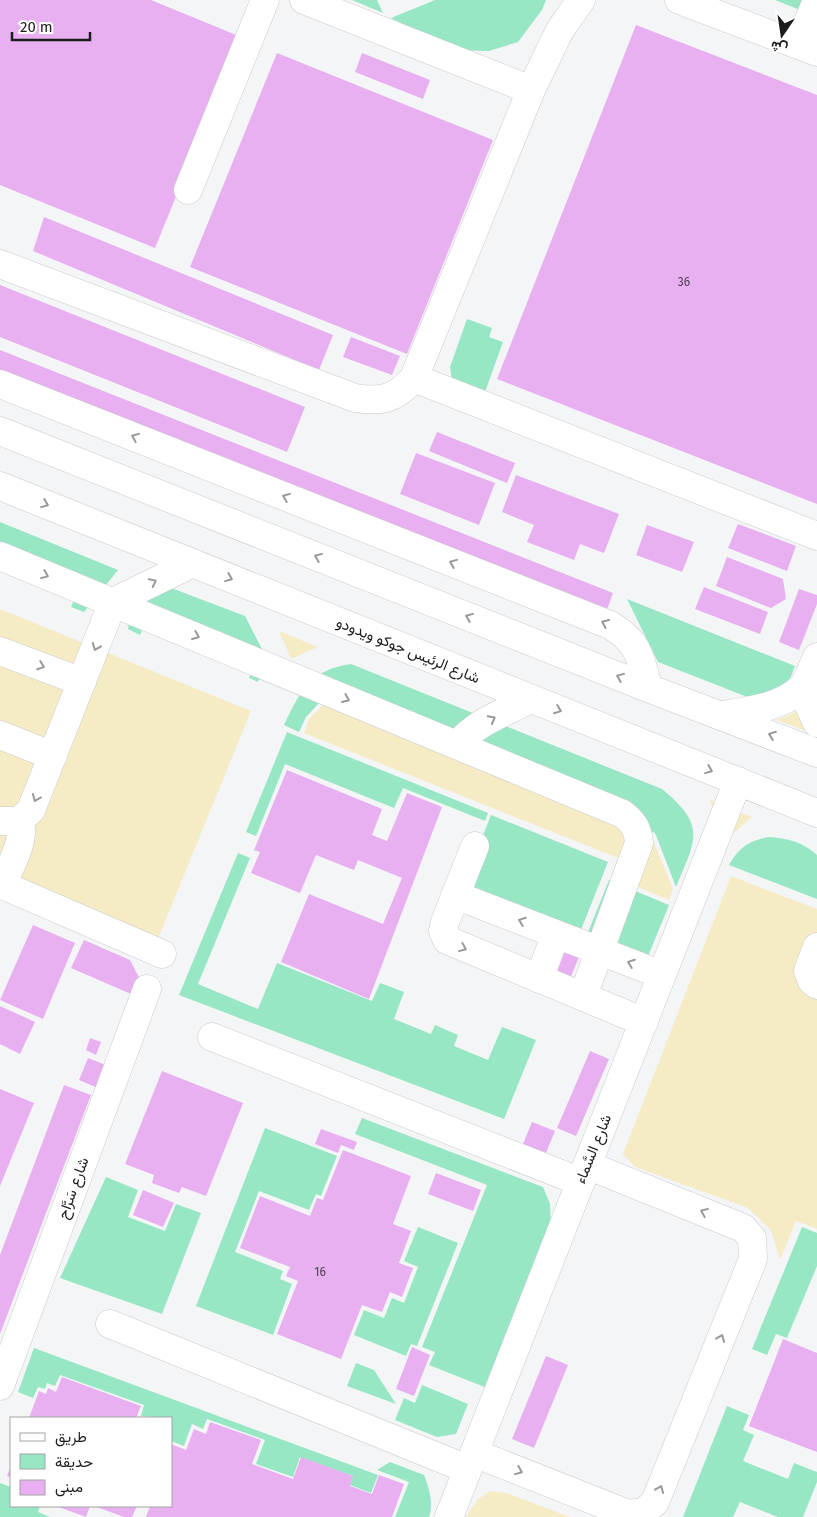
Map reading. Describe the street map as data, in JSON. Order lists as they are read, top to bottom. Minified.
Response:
{"streets":{"street":["شارع الرئيس جوكو ويدودو","شارع السَّماء","شارع سَرَّاح"]},"crossings":[["شارع الرئيس جوكو ويدودو","شارع السَّماء"]],"house_numbers":["36","16"],"legend":["طريق","حديقة","مبنى"],"scale_bar":"20 m","north":"bottom"}
